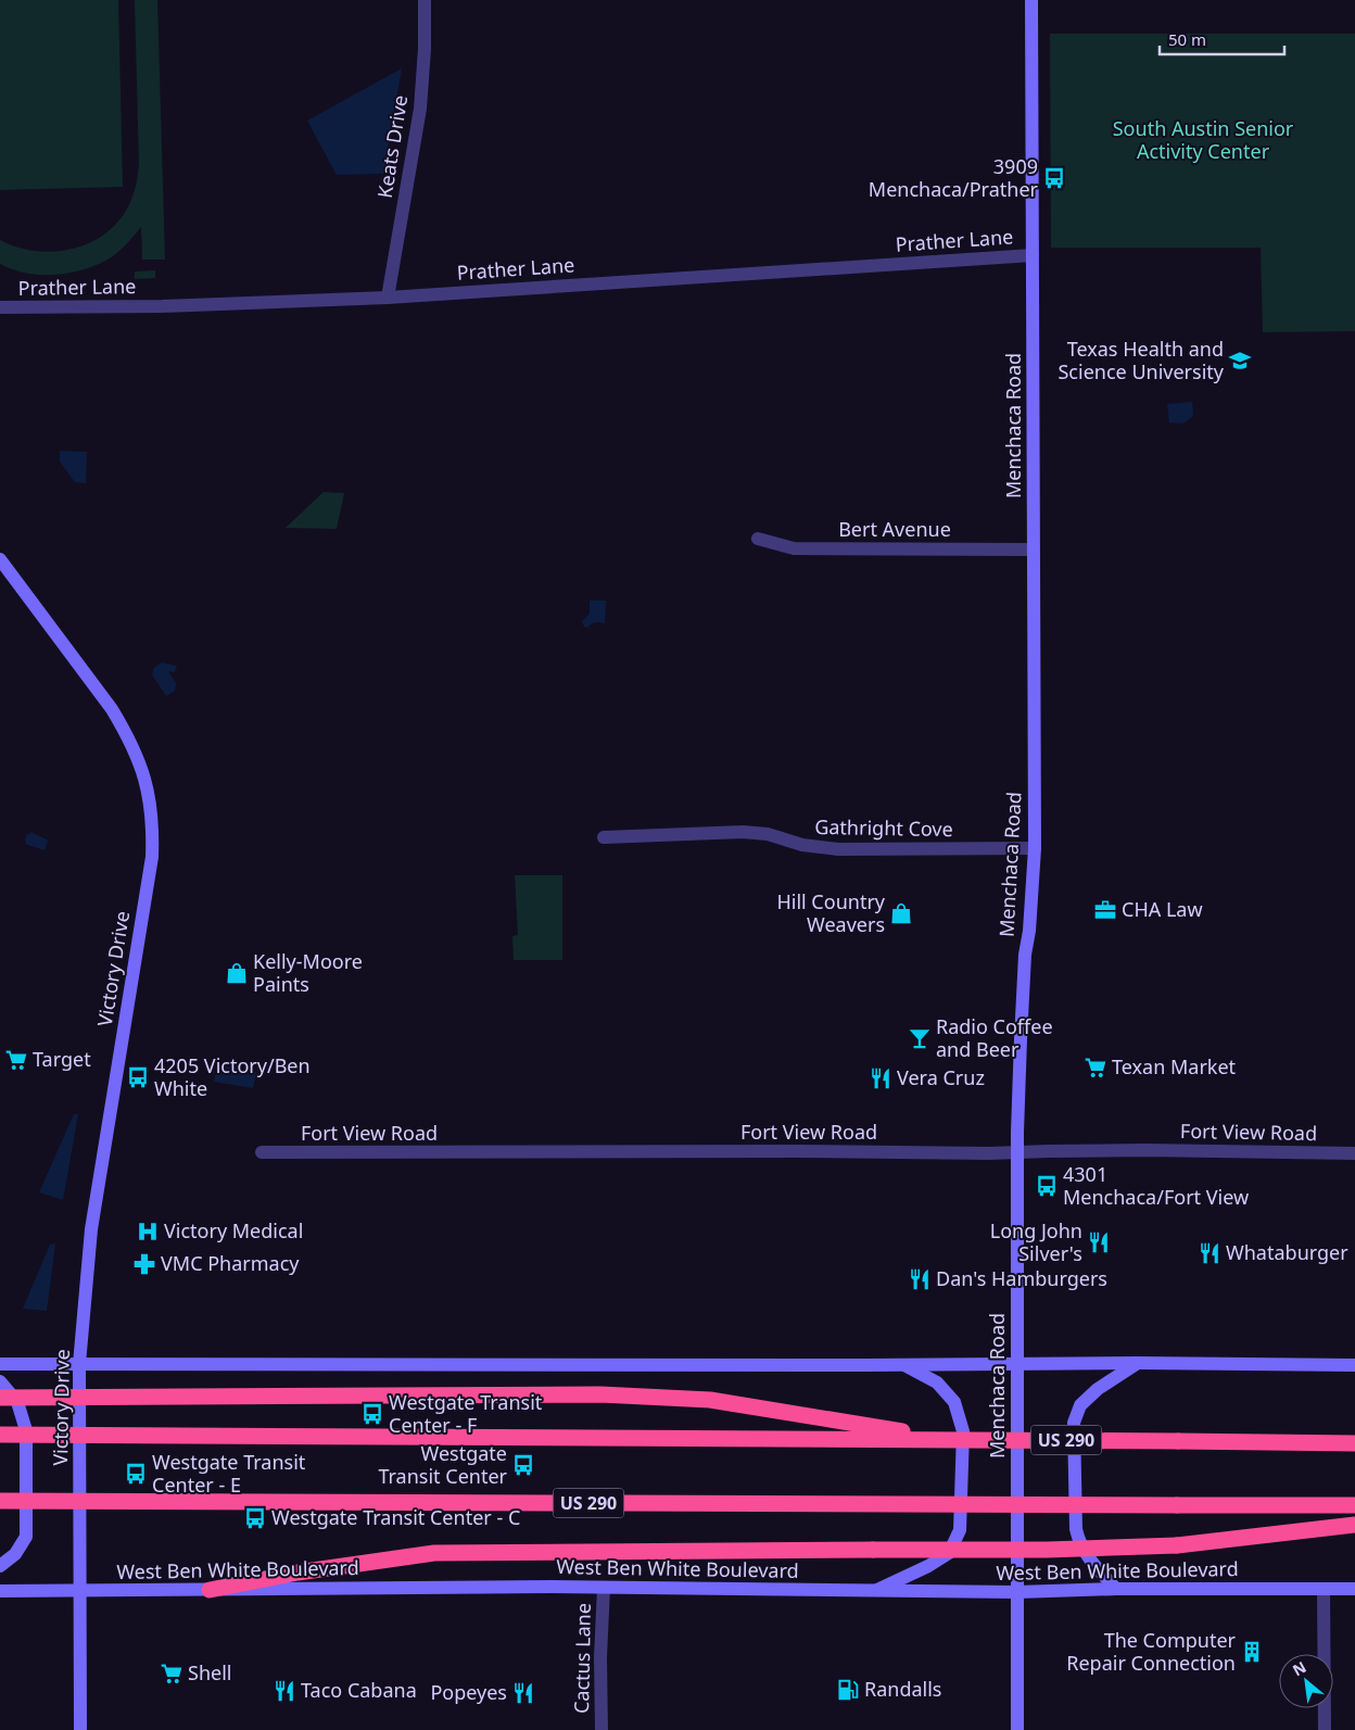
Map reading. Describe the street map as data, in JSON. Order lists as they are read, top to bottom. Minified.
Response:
{"streets":{"highway":["US 290"],"main road":["Menchaca Road","Victory Drive","West Ben White Boulevard"],"street":["Keats Drive","Prather Lane","Bert Avenue","Gathright Cove","Fort View Road","Cactus Lane"]},"crossings":[["Keats Drive","Prather Lane"],["Prather Lane","Menchaca Road"],["Menchaca Road","Bert Avenue"],["Menchaca Road","Gathright Cove"],["Menchaca Road","Fort View Road"],["Menchaca Road","West Ben White Boulevard"],["Victory Drive","West Ben White Boulevard"],["West Ben White Boulevard","Cactus Lane"]],"parks":["South Austin Senior Activity Center"],"places":{"bus stop":["3909 Menchaca/Prather","4205 Victory/Ben White","4301 Menchaca/Fort View","Westgate Transit Center - F","Westgate Transit Center","Westgate Transit Center - E","Westgate Transit Center - C"],"school or university":["Texas Health and Science University"],"office":["CHA Law"],"shop":["Hill Country Weavers","Kelly-Moore Paints"],"bar":["Radio Coffee and Beer"],"supermarket":["Target","Texan Market","Shell"],"restaurant":["Vera Cruz","Long John Silver's","Whataburger","Dan's Hamburgers","Taco Cabana","Popeyes"],"hospital":["Victory Medical"],"pharmacy":["VMC Pharmacy"],"building":["The Computer Repair Connection"],"fuel station":["Randalls"]},"scale_bar":"50 m","north":"top left"}
